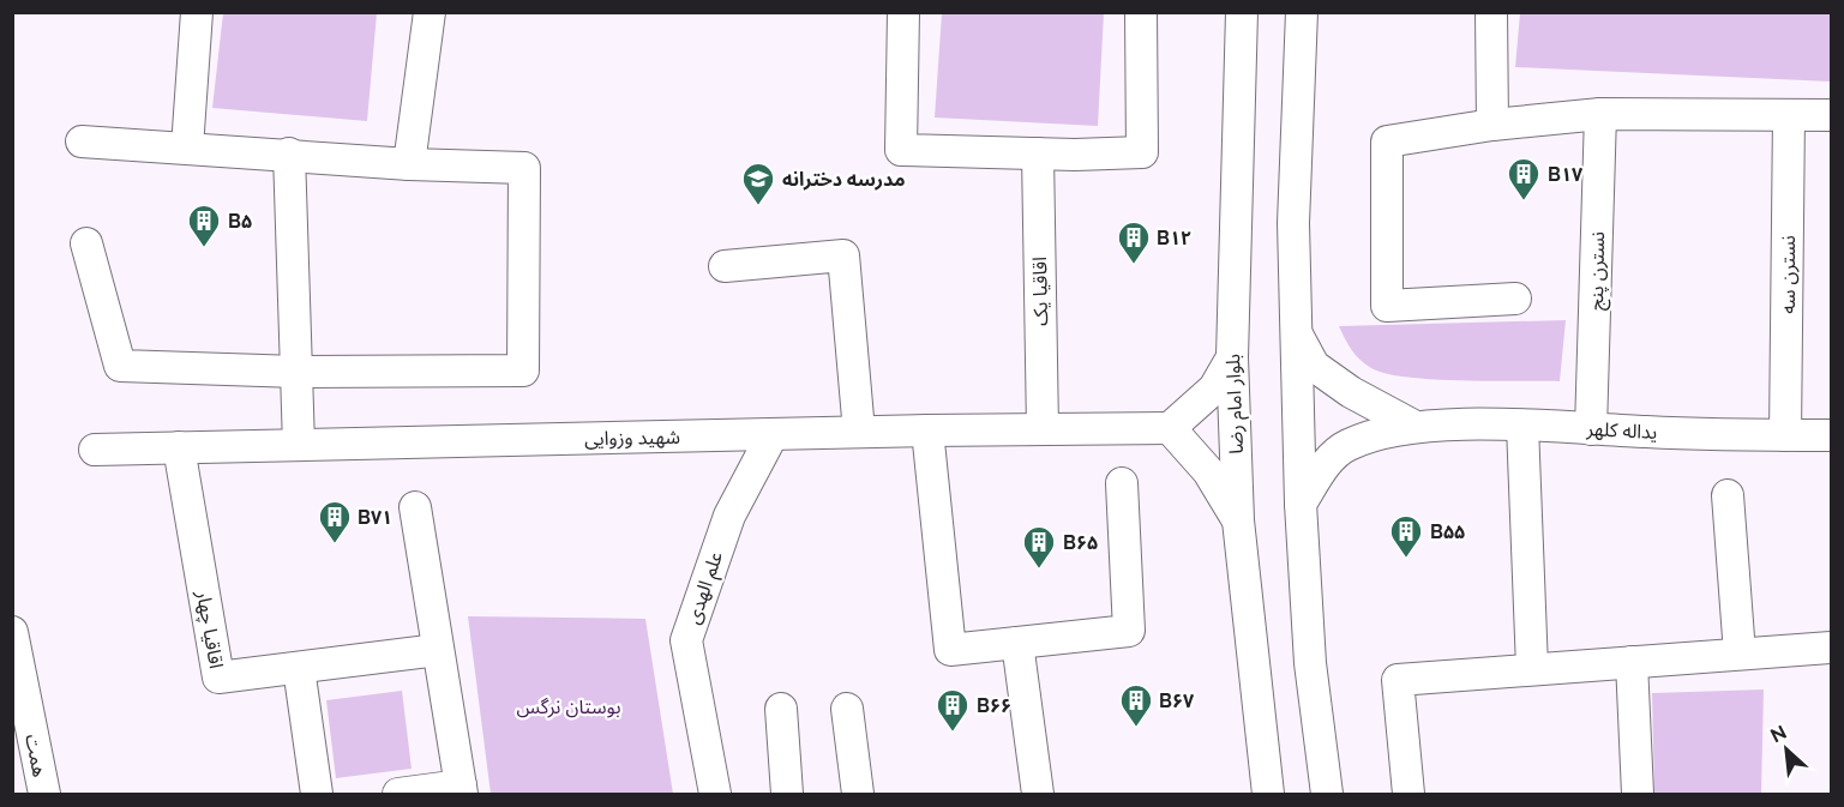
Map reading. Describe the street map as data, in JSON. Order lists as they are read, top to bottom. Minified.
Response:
{"streets":{"street":["نسترن پنج","نسترن سه","اقاقیا یک","بلوار امام رضا","یداله کلهر","شهید وزوایی","علم الهدی","اقاقیا چهار","همت"]},"crossings":[["نسترن پنج","یداله کلهر"],["نسترن سه","یداله کلهر"],["اقاقیا یک","شهید وزوایی"],["شهید وزوایی","علم الهدی"],["شهید وزوایی","اقاقیا چهار"]],"parks":["بوستان نرگس"],"places":{"building":["B۱۷","B۵","B۱۲","B۷۱","B۵۵","B۶۵","B۶۷","B۶۶"],"school or university":["مدرسه دخترانه"]},"north":"top left"}
